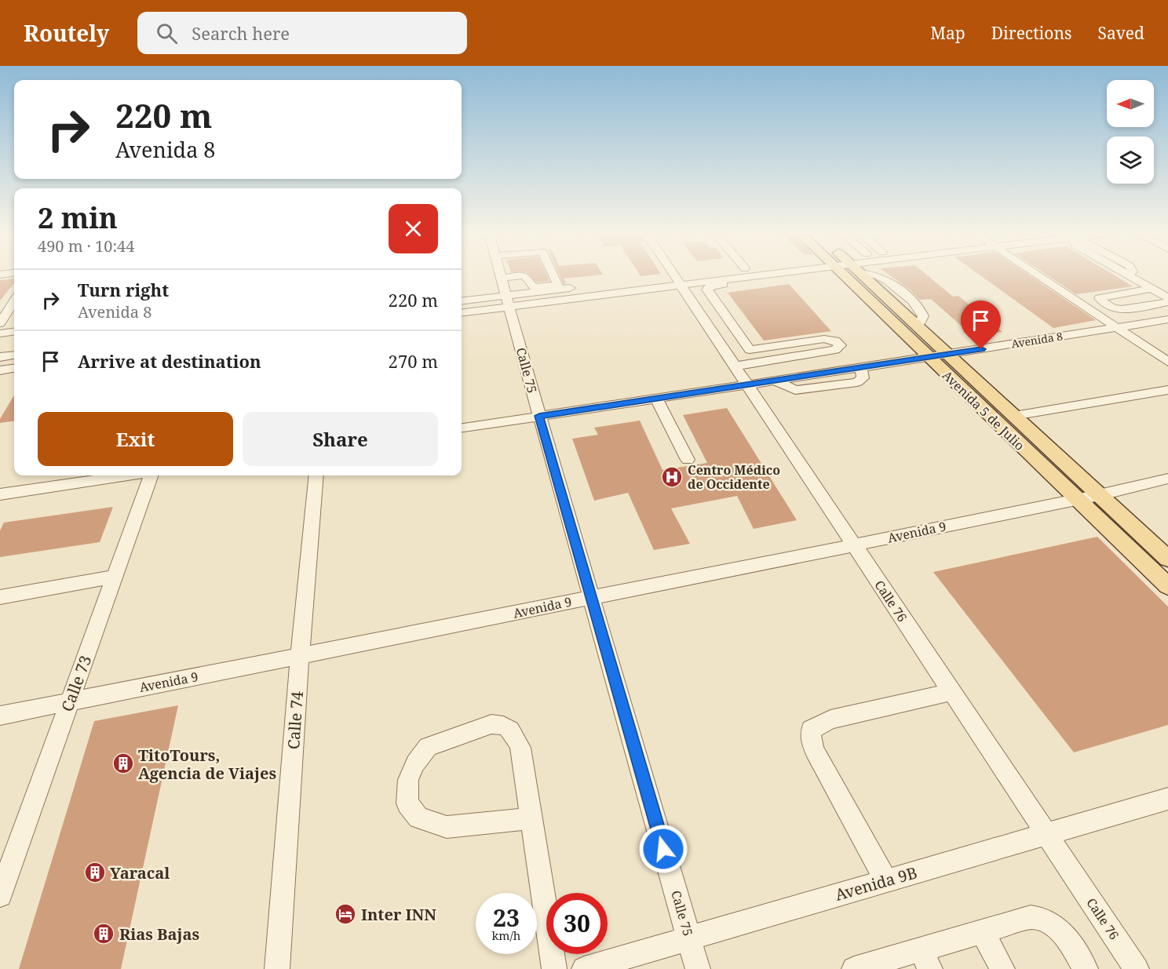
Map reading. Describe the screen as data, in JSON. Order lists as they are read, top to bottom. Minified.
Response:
{"streets":{"main road":["Avenida 5 de Julio"],"street":["Avenida 8","Calle 75","Avenida 9","Calle 76","Calle 73","Calle 74","Avenida 9B"]},"crossings":[["Avenida 8","Avenida 5 de Julio"],["Avenida 8","Calle 76"],["Calle 75","Avenida 9"],["Calle 75","Avenida 9B"],["Avenida 5 de Julio","Avenida 9"],["Avenida 9","Calle 76"],["Avenida 9","Calle 73"],["Avenida 9","Calle 74"],["Calle 76","Avenida 9B"]],"places":{"hospital":["Centro Médico de Occidente"],"building":["TitoTours, Agencia de Viajes","Yaracal","Rias Bajas"],"hotel":["Inter INN"]},"north":"left","page":{"header":"Routely","search":"Search here","nav":["Map","Directions","Saved"],"turn":["220 m","Avenida 8"],"heading":["2 min","490 m · 10:44"],"list":[{"name":"Turn right","note":"Avenida 8","value":"220 m"},{"name":"Arrive at destination","value":"270 m"}],"buttons":["Exit","Share"],"speed":"23 km/h","limit":"30"}}
